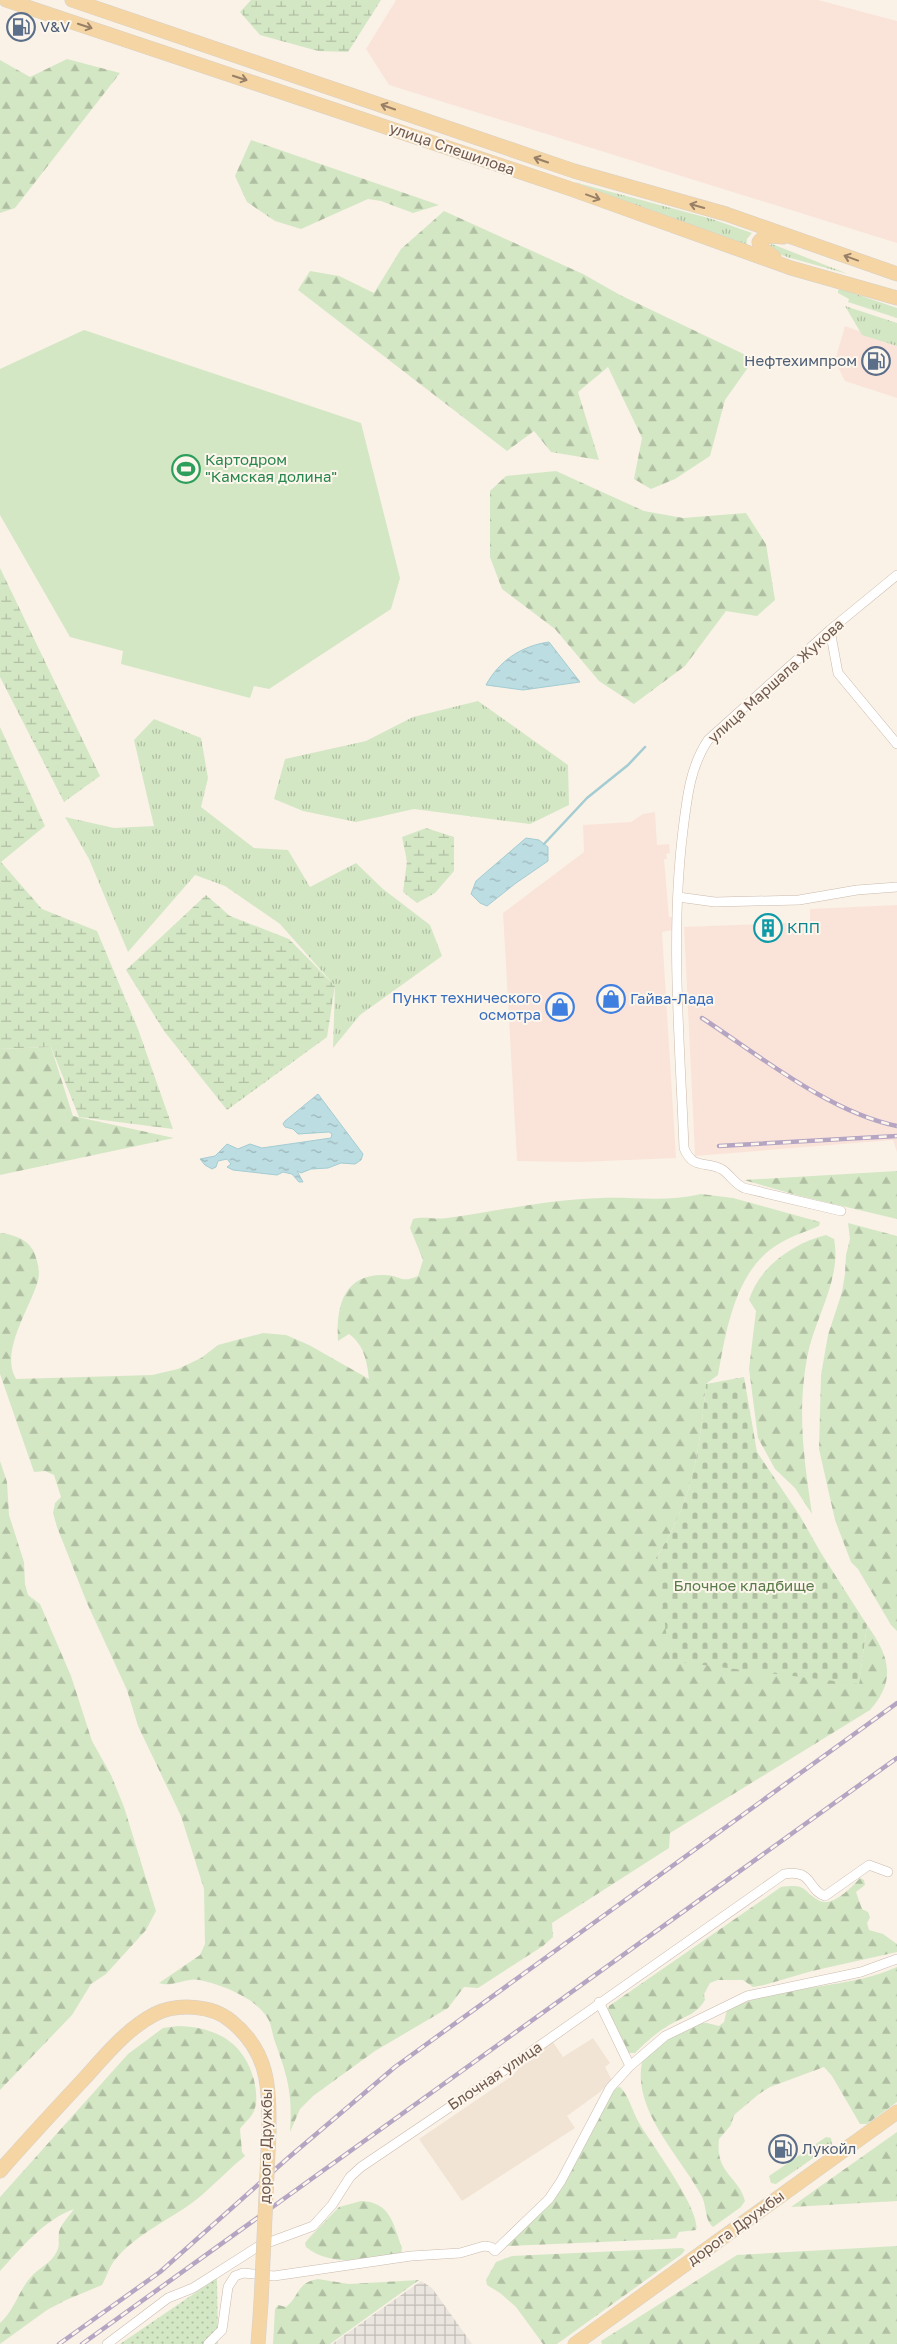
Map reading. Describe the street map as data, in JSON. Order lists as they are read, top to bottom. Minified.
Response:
{"streets":{"main road":["улица Спешилова","дорога Дружбы"],"street":["улица Маршала Жукова","Блочная улица"]},"parks":["Блочное кладбище"],"places":{"fuel station":["V&V","Нефтехимпром","Лукойл"],"sports":["Картодром \"Камская долина\""],"building":["КПП"],"shop":["Гайва-Лада","Пункт технического осмотра"]}}
